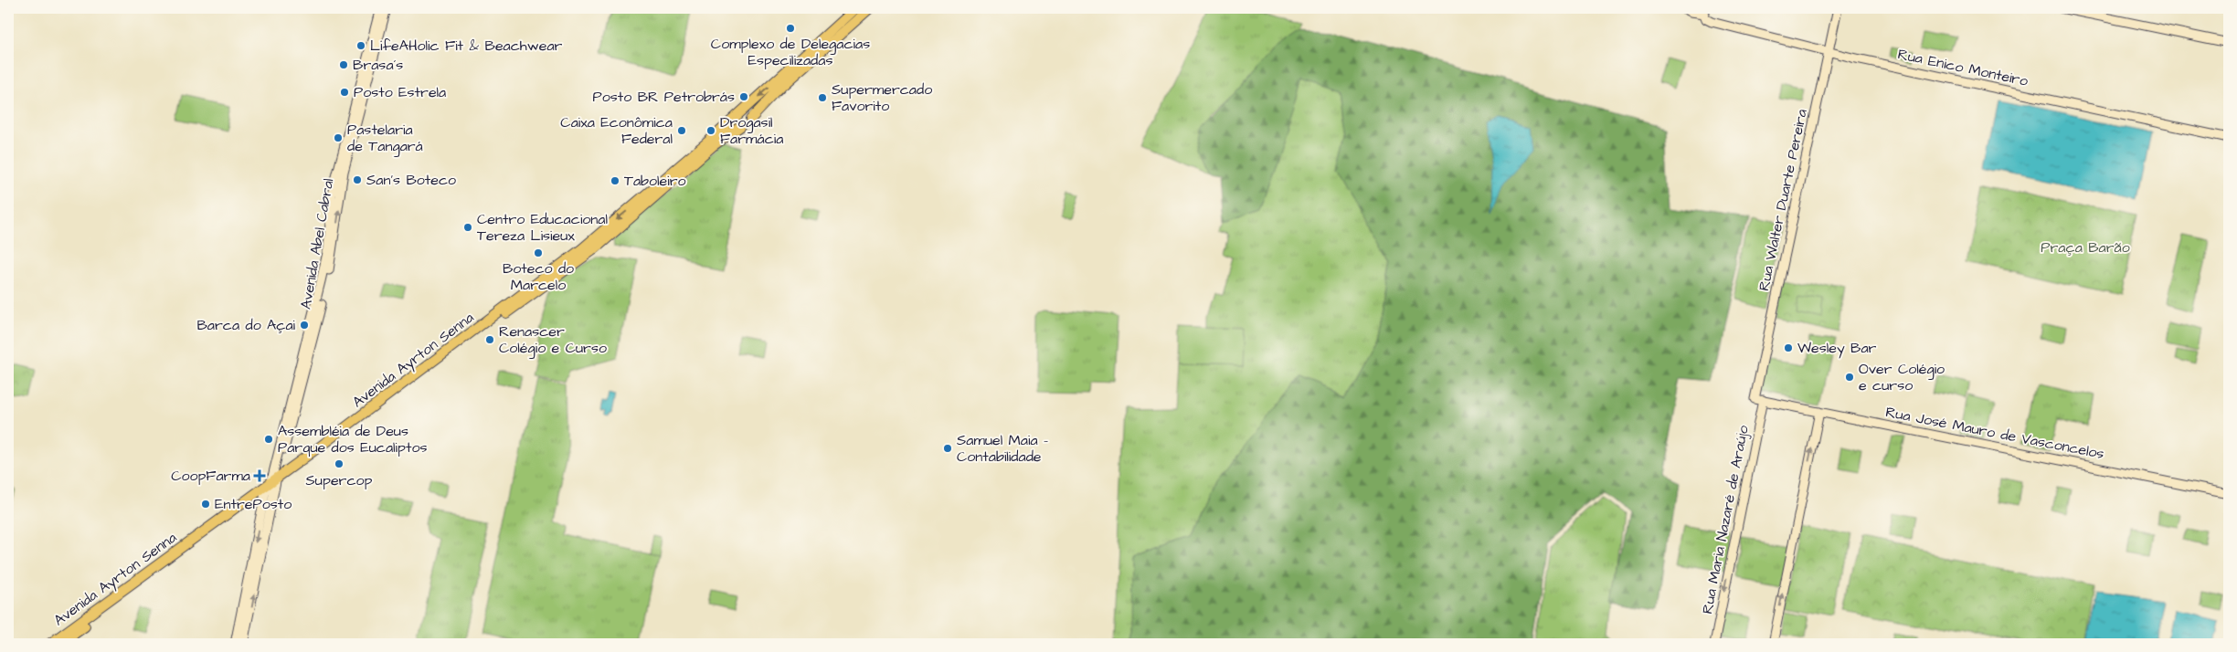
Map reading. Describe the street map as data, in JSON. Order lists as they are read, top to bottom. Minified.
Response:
{"streets":{"main road":["Rua Enico Monteiro","Rua Walter Duarte Pereira","Avenida Abel Cabral","Avenida Ayrton Senna","Rua José Mauro de Vasconcelos","Rua Maria Nazaré de Araújo"]},"crossings":[["Rua Enico Monteiro","Rua Walter Duarte Pereira"],["Rua Walter Duarte Pereira","Rua José Mauro de Vasconcelos"],["Rua Walter Duarte Pereira","Rua Maria Nazaré de Araújo"],["Avenida Abel Cabral","Avenida Ayrton Senna"],["Rua José Mauro de Vasconcelos","Rua Maria Nazaré de Araújo"]],"parks":["Praça Barão"],"places":{"other":["Complexo de Delegacias Especilizadas","LifeAHolic Fit & Beachwear","Brasa´s","Posto Estrela","Posto BR Petrobrás","Supermercado Favorito","Caixa Econômica Federal","Drogasil Farmácia","Pastelaria de Tangará","San's Boteco","Taboleiro","Centro Educacional Tereza Lisieux","Boteco do Marcelo","Barca do Açai","Renascer Colégio e Curso","Wesley Bar","Over Colégio e curso","Assembléia de Deus Parque dos Eucaliptos","Samuel Maia - Contabilidade","Supercop","EntrePosto"],"health":["CoopFarma"]}}
